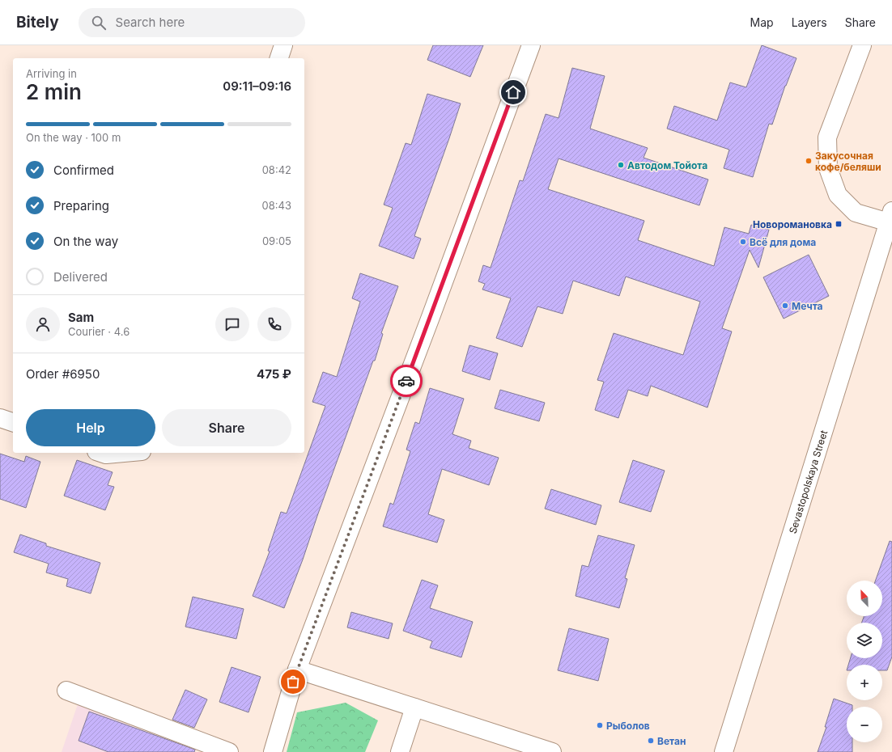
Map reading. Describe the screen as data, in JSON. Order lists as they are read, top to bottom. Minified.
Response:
{"streets":{"street":["Sevastopolskaya Street"]},"places":{"other":["Закусочная кофе/беляши","Автодом Тойота","Всё для дома","Мечта","Рыболов","Ветан"],"transit":["Новоромановка"]},"north":"top left","page":{"header":"Bitely","search":"Search here","nav":["Map","Layers","Share"],"heading":["2 min","Arriving in","09:11–09:16"],"panel":["Sam","Courier · 4.6","Order #6950","475 ₽"],"bar":"On the way · 100 m","list":[["Confirmed","08:42"],["Preparing","08:43"],["On the way","09:05"],"Delivered"],"buttons":["Help","Share"],"map_buttons":["+","−"]}}
